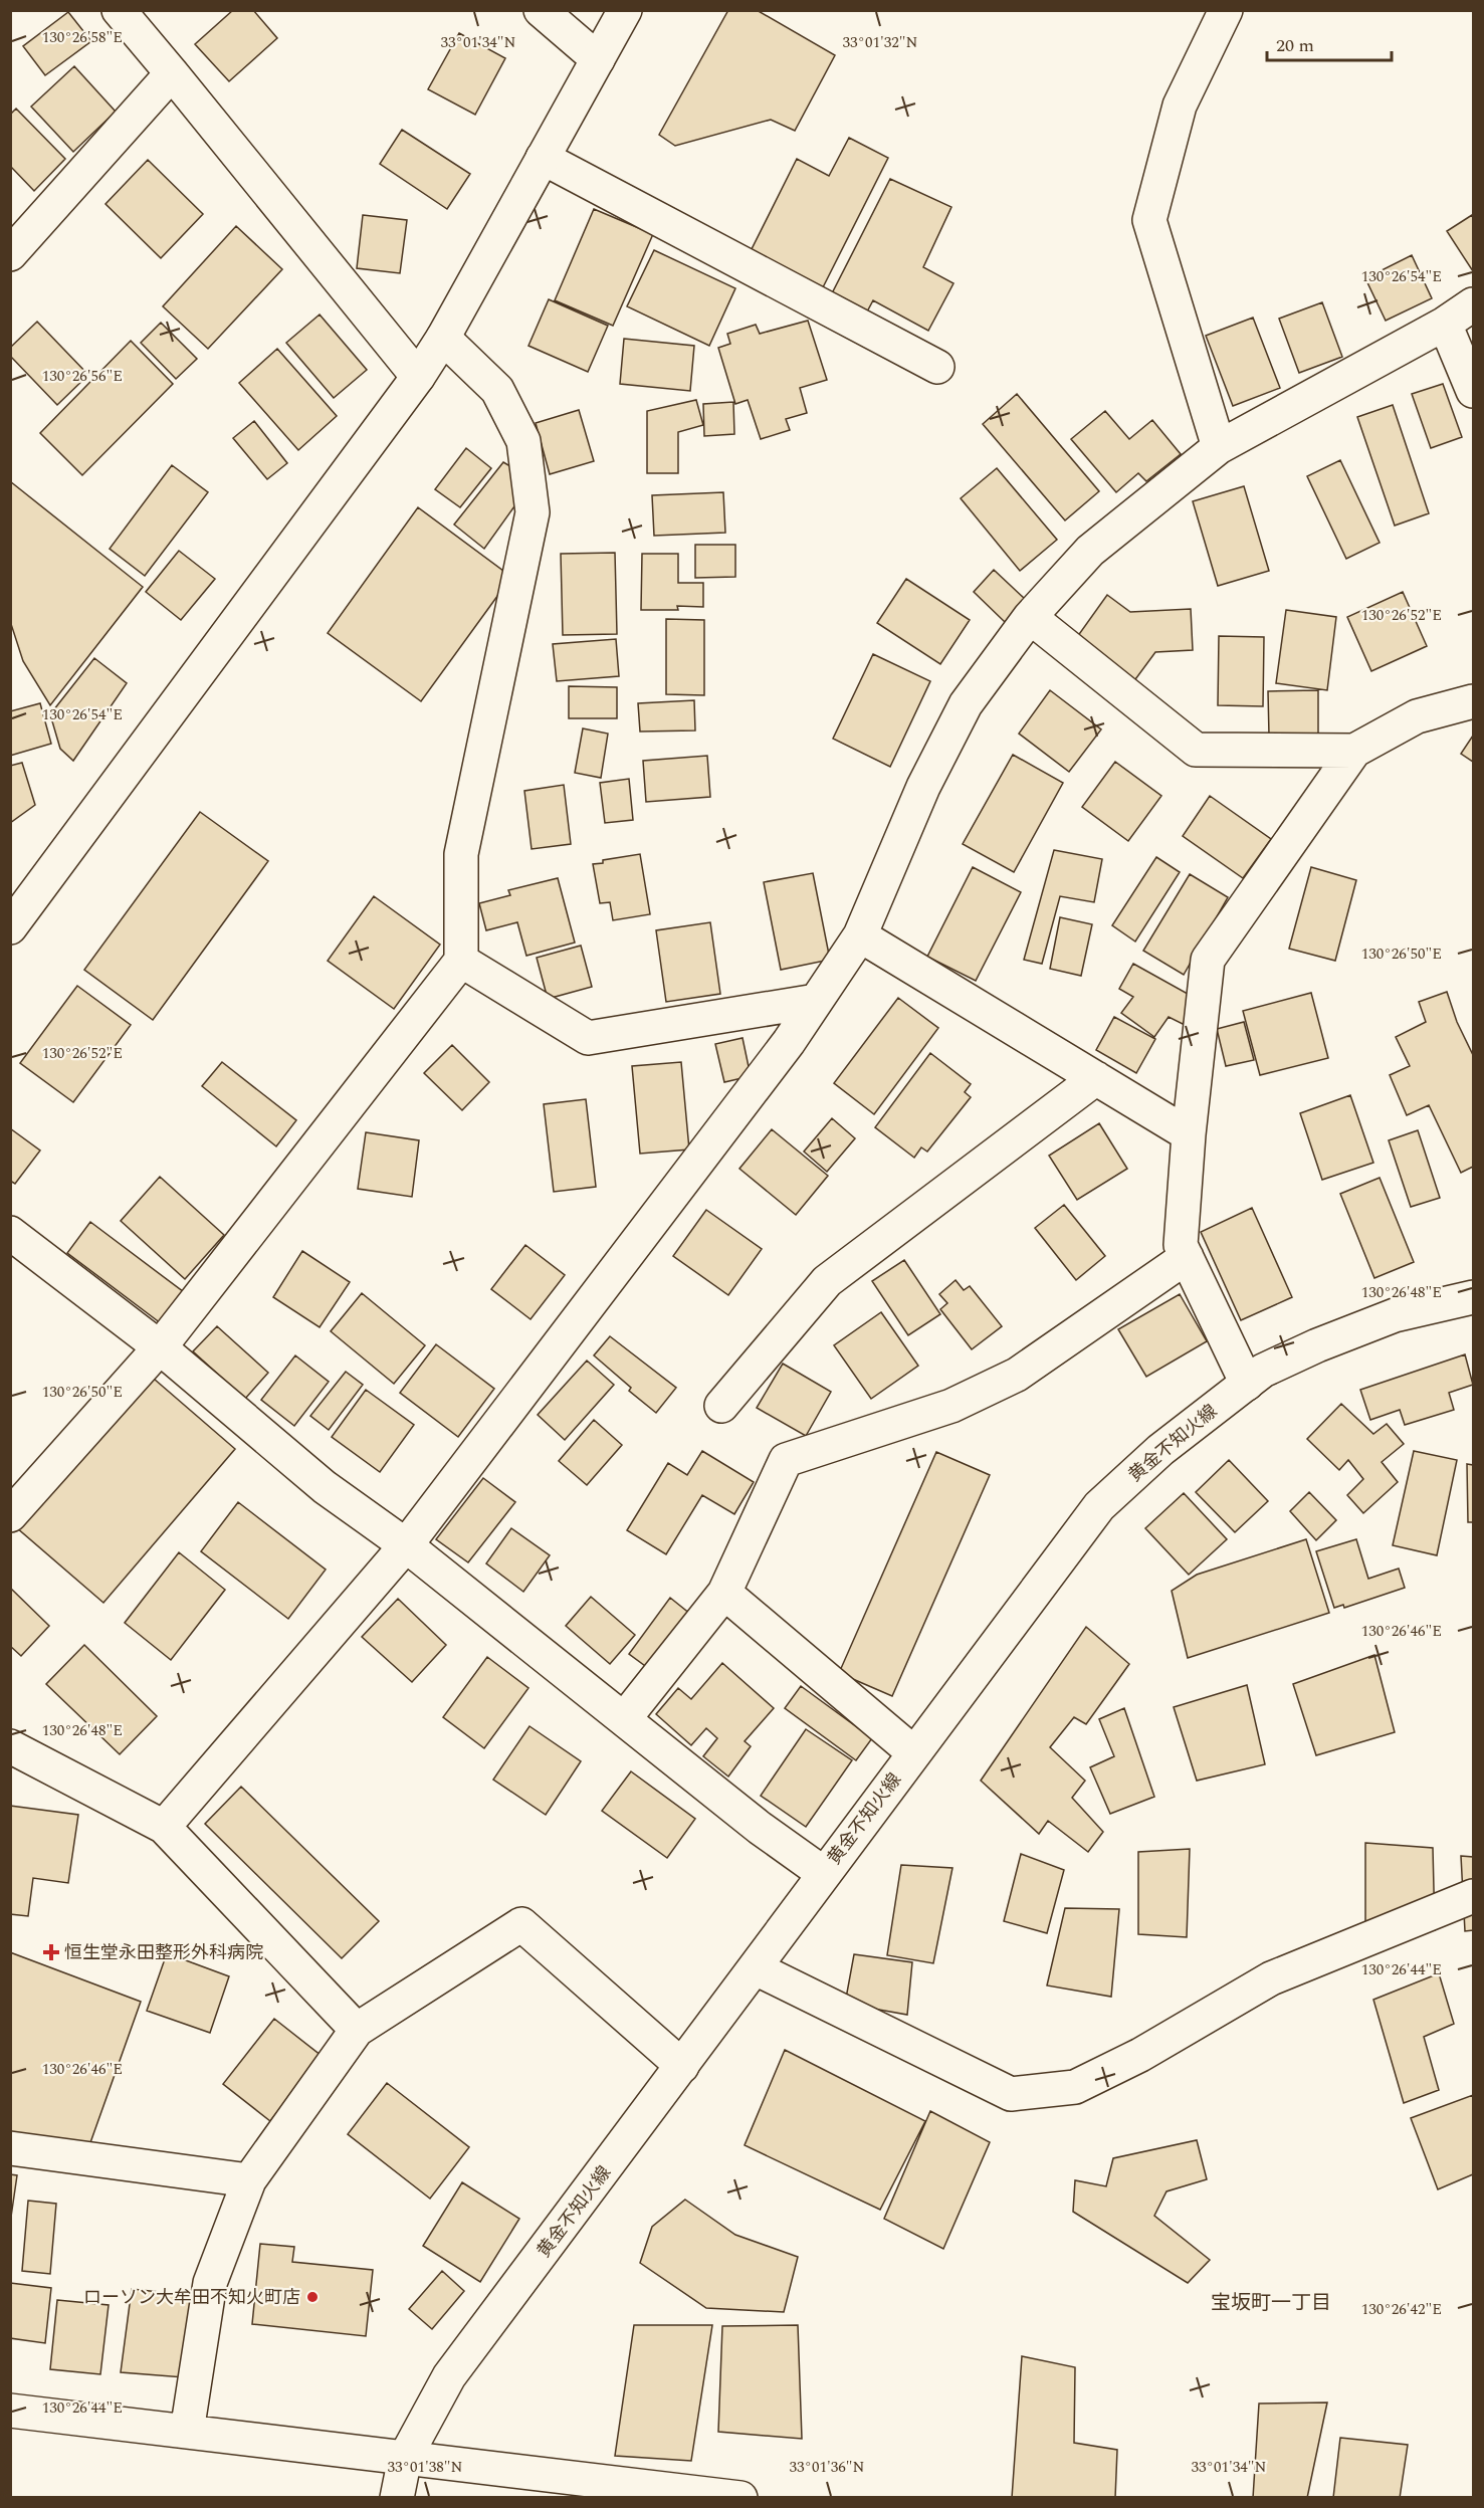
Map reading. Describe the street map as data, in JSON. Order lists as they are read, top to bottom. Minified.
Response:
{"streets":{"street":["黄金不知火線"]},"districts":["宝坂町一丁目"],"places":{"health":["恒生堂永田整形外科病院"],"other":["ローソン大牟田不知火町店"]},"scale_bar":"20 m","coordinates":["130°26'58\"E","33°01'34\"N","33°01'32\"N","130°26'54\"E","130°26'56\"E","130°26'52\"E","130°26'50\"E","130°26'48\"E","130°26'46\"E","130°26'44\"E","130°26'42\"E","33°01'38\"N","33°01'36\"N"]}
